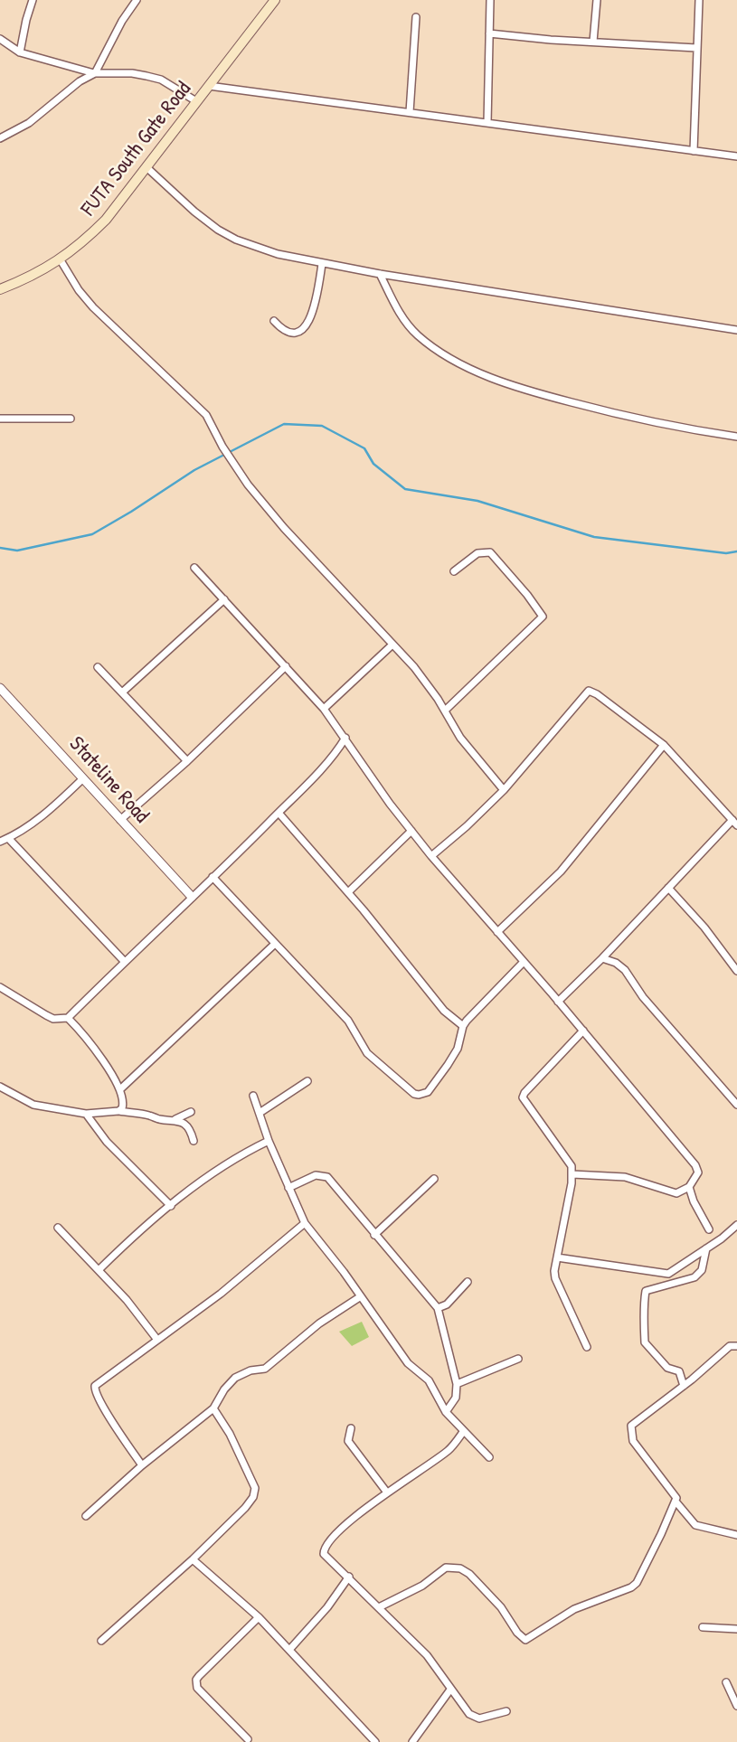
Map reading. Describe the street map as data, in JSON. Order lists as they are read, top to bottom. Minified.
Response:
{"streets":{"main road":["FUTA South Gate Road"],"street":["Stateline Road"]}}
